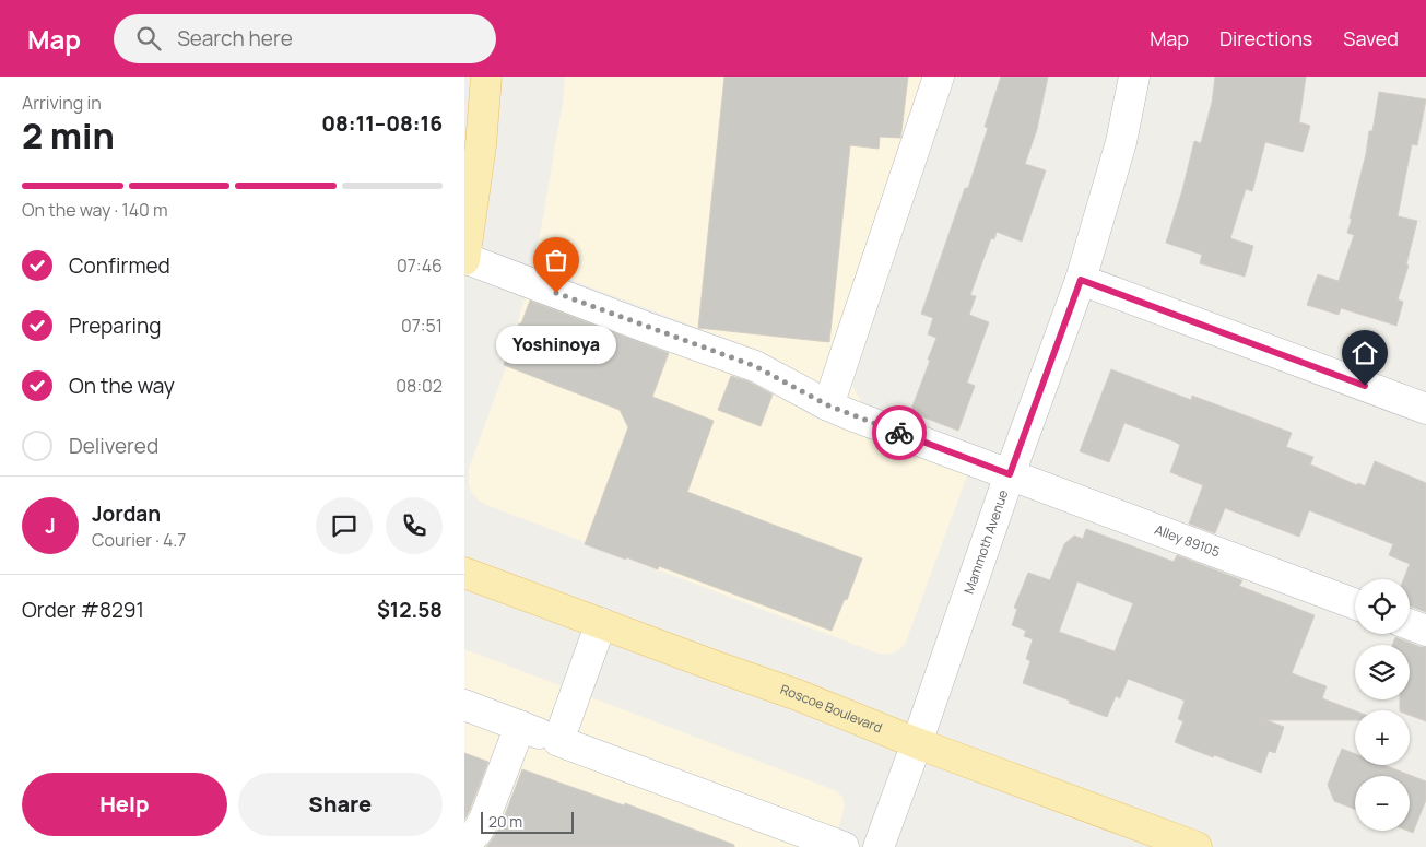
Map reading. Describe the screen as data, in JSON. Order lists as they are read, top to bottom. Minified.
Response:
{"streets":{"main road":["Roscoe Boulevard"],"street":["Mammoth Avenue","Alley 89105"]},"crossings":[["Mammoth Avenue","Alley 89105"],["Mammoth Avenue","Roscoe Boulevard"]],"places":["Yoshinoya"],"scale_bar":"20 m","page":{"header":"Map","search":"Search here","nav":["Map","Directions","Saved"],"heading":["2 min","Arriving in","08:11–08:16"],"panel":["Jordan","Courier · 4.7","Order #8291","$12.58"],"bar":"On the way · 140 m","list":[["Confirmed","07:46"],["Preparing","07:51"],["On the way","08:02"],"Delivered"],"bubble":"Yoshinoya","round":"J","map_buttons":["+","−"],"buttons":["Help","Share"],"scale":"20 m"}}
